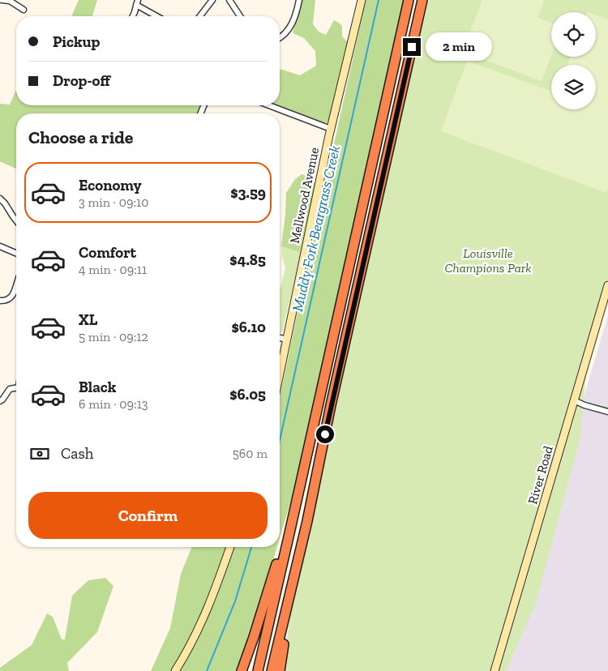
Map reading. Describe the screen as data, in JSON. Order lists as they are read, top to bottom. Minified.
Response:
{"streets":{"street":["Mellwood Avenue","River Road"]},"water":["Muddy Fork Beargrass Creek"],"parks":["Louisville Champions Park"],"page":{"banner":["Pickup","Drop-off"],"bubble":"2 min","heading":"Choose a ride","list":[{"name":"Economy","note":"3 min · 09:10","value":"$3.59"},{"name":"Comfort","note":"4 min · 09:11","value":"$4.85"},{"name":"XL","note":"5 min · 09:12","value":"$6.10"},{"name":"Black","note":"6 min · 09:13","value":"$6.05"}],"pay":["Cash","560 m"],"buttons":"Confirm"}}
